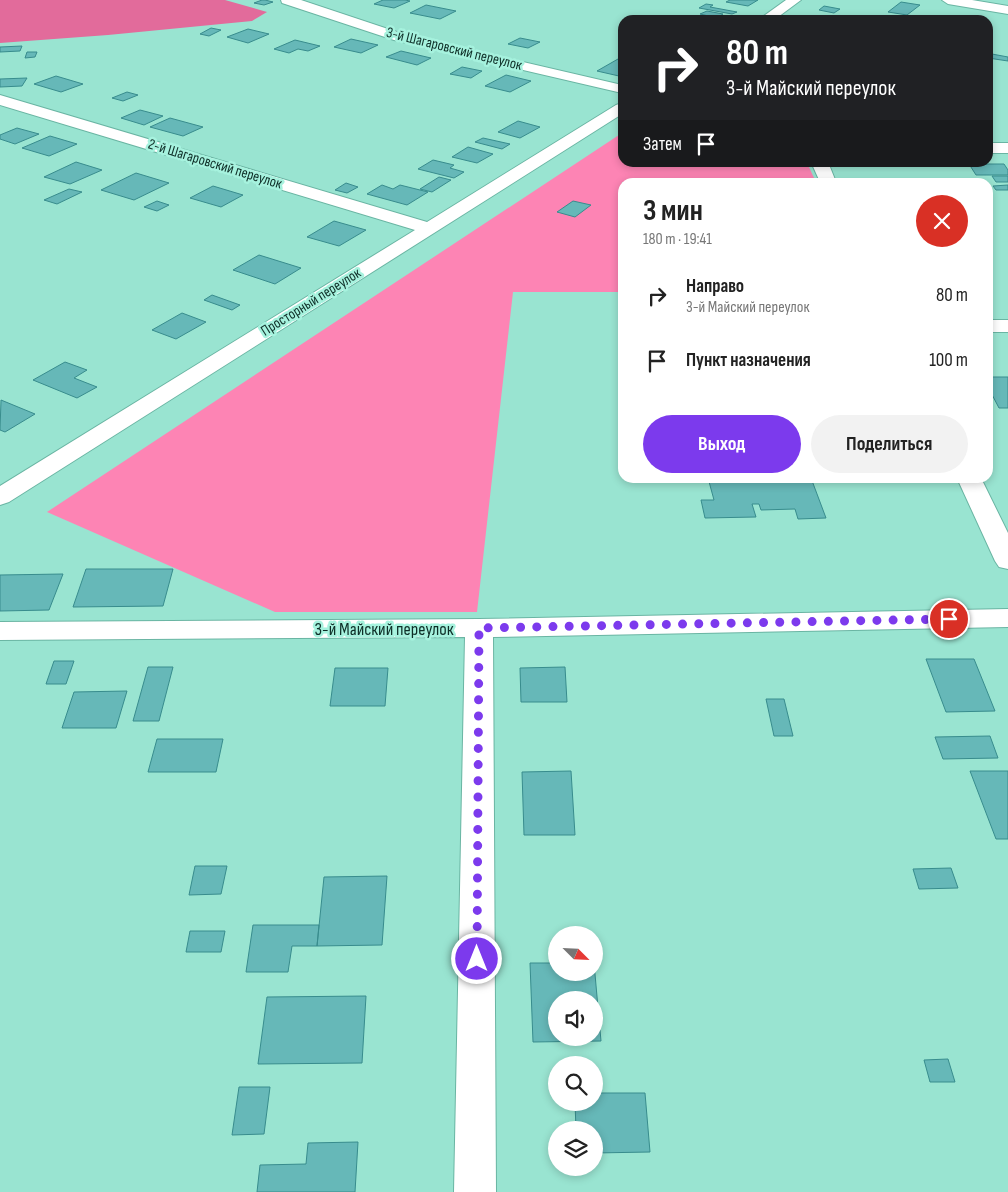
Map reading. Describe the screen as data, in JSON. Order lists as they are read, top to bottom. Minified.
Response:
{"streets":{"street":["3-й Шагаровский переулок","2-й Шагаровский переулок","Просторный переулок","3-й Майский переулок"]},"crossings":[["2-й Шагаровский переулок","Просторный переулок"]],"north":"bottom right","page":{"turn":["80 m","3-й Майский переулок"],"then":"Затем","heading":["3 мин","180 m · 19:41"],"list":[{"name":"Направо","note":"3-й Майский переулок","value":"80 m"},{"name":"Пункт назначения","value":"100 m"}],"buttons":["Выход","Поделиться"]}}
